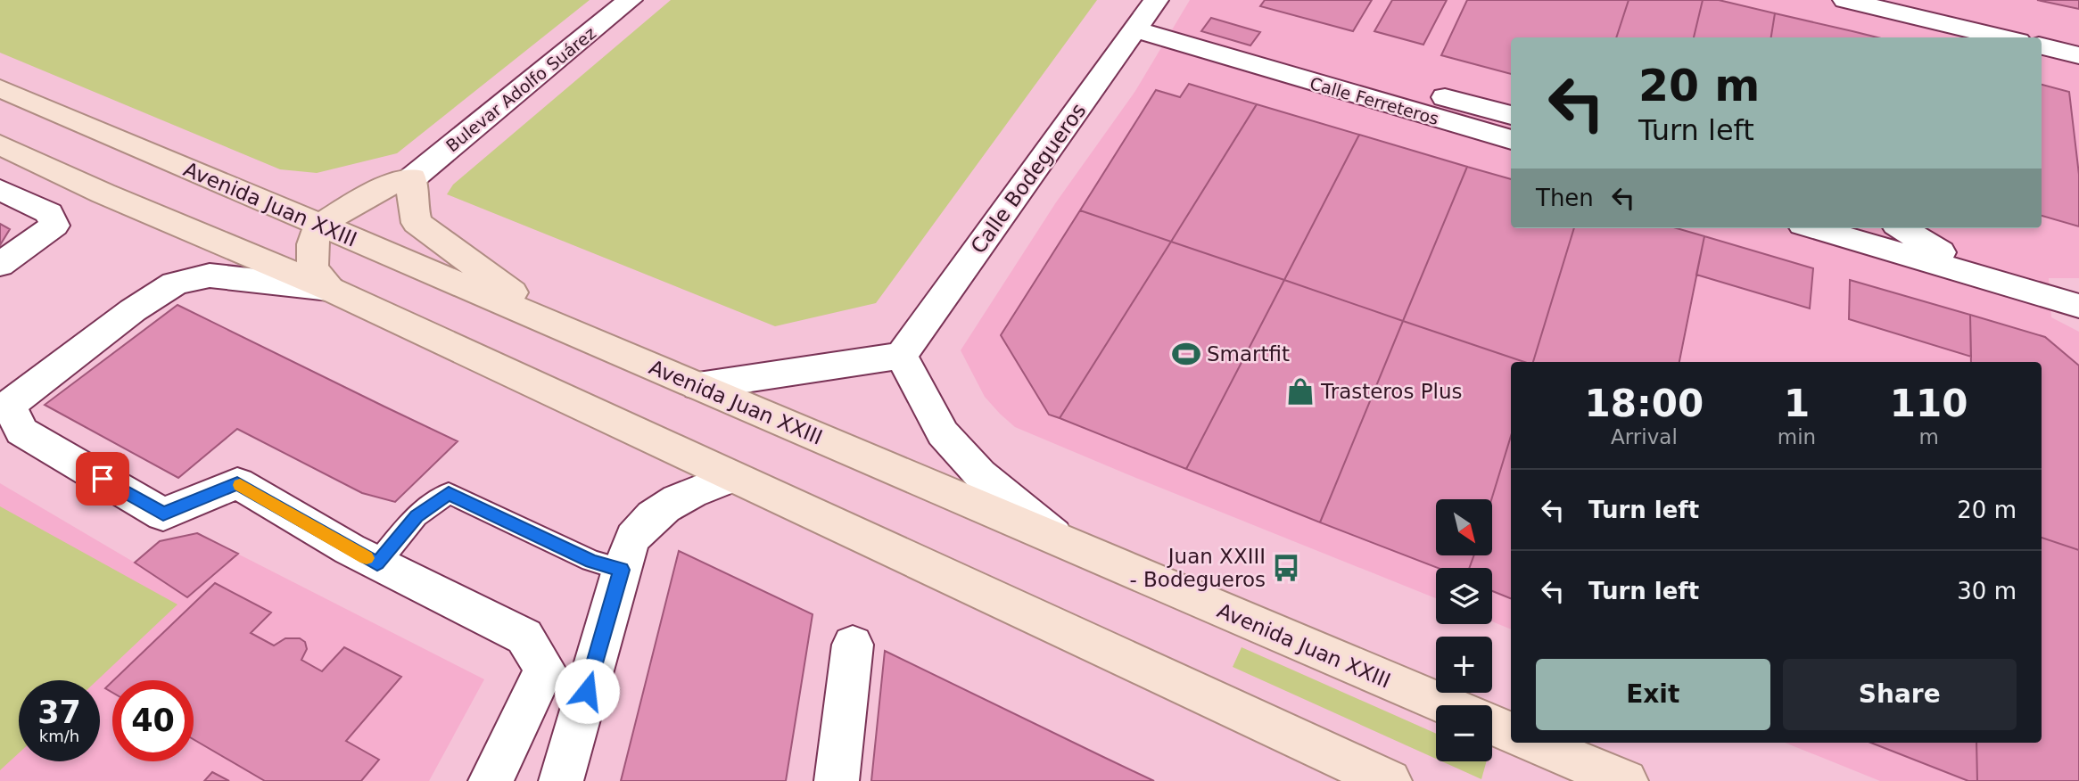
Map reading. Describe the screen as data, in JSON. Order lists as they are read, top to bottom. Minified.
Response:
{"streets":{"main road":["Avenida Juan XXIII"],"street":["Bulevar Adolfo Suárez","Calle Ferreteros","Calle Bodegueros"]},"crossings":[["Calle Ferreteros","Calle Bodegueros"]],"places":{"sports":["Smartfit"],"shop":["Trasteros Plus"],"bus stop":["Juan XXIII - Bodegueros"]},"north":"bottom right","page":{"turn":["20 m","Turn left"],"then":"Then","eta":["18:00","Arrival","1","min","110","m"],"list":[{"name":"Turn left","value":"20 m"},{"name":"Turn left","value":"30 m"}],"map_buttons":["+","−"],"buttons":["Exit","Share"],"speed":"37 km/h","limit":"40"}}
